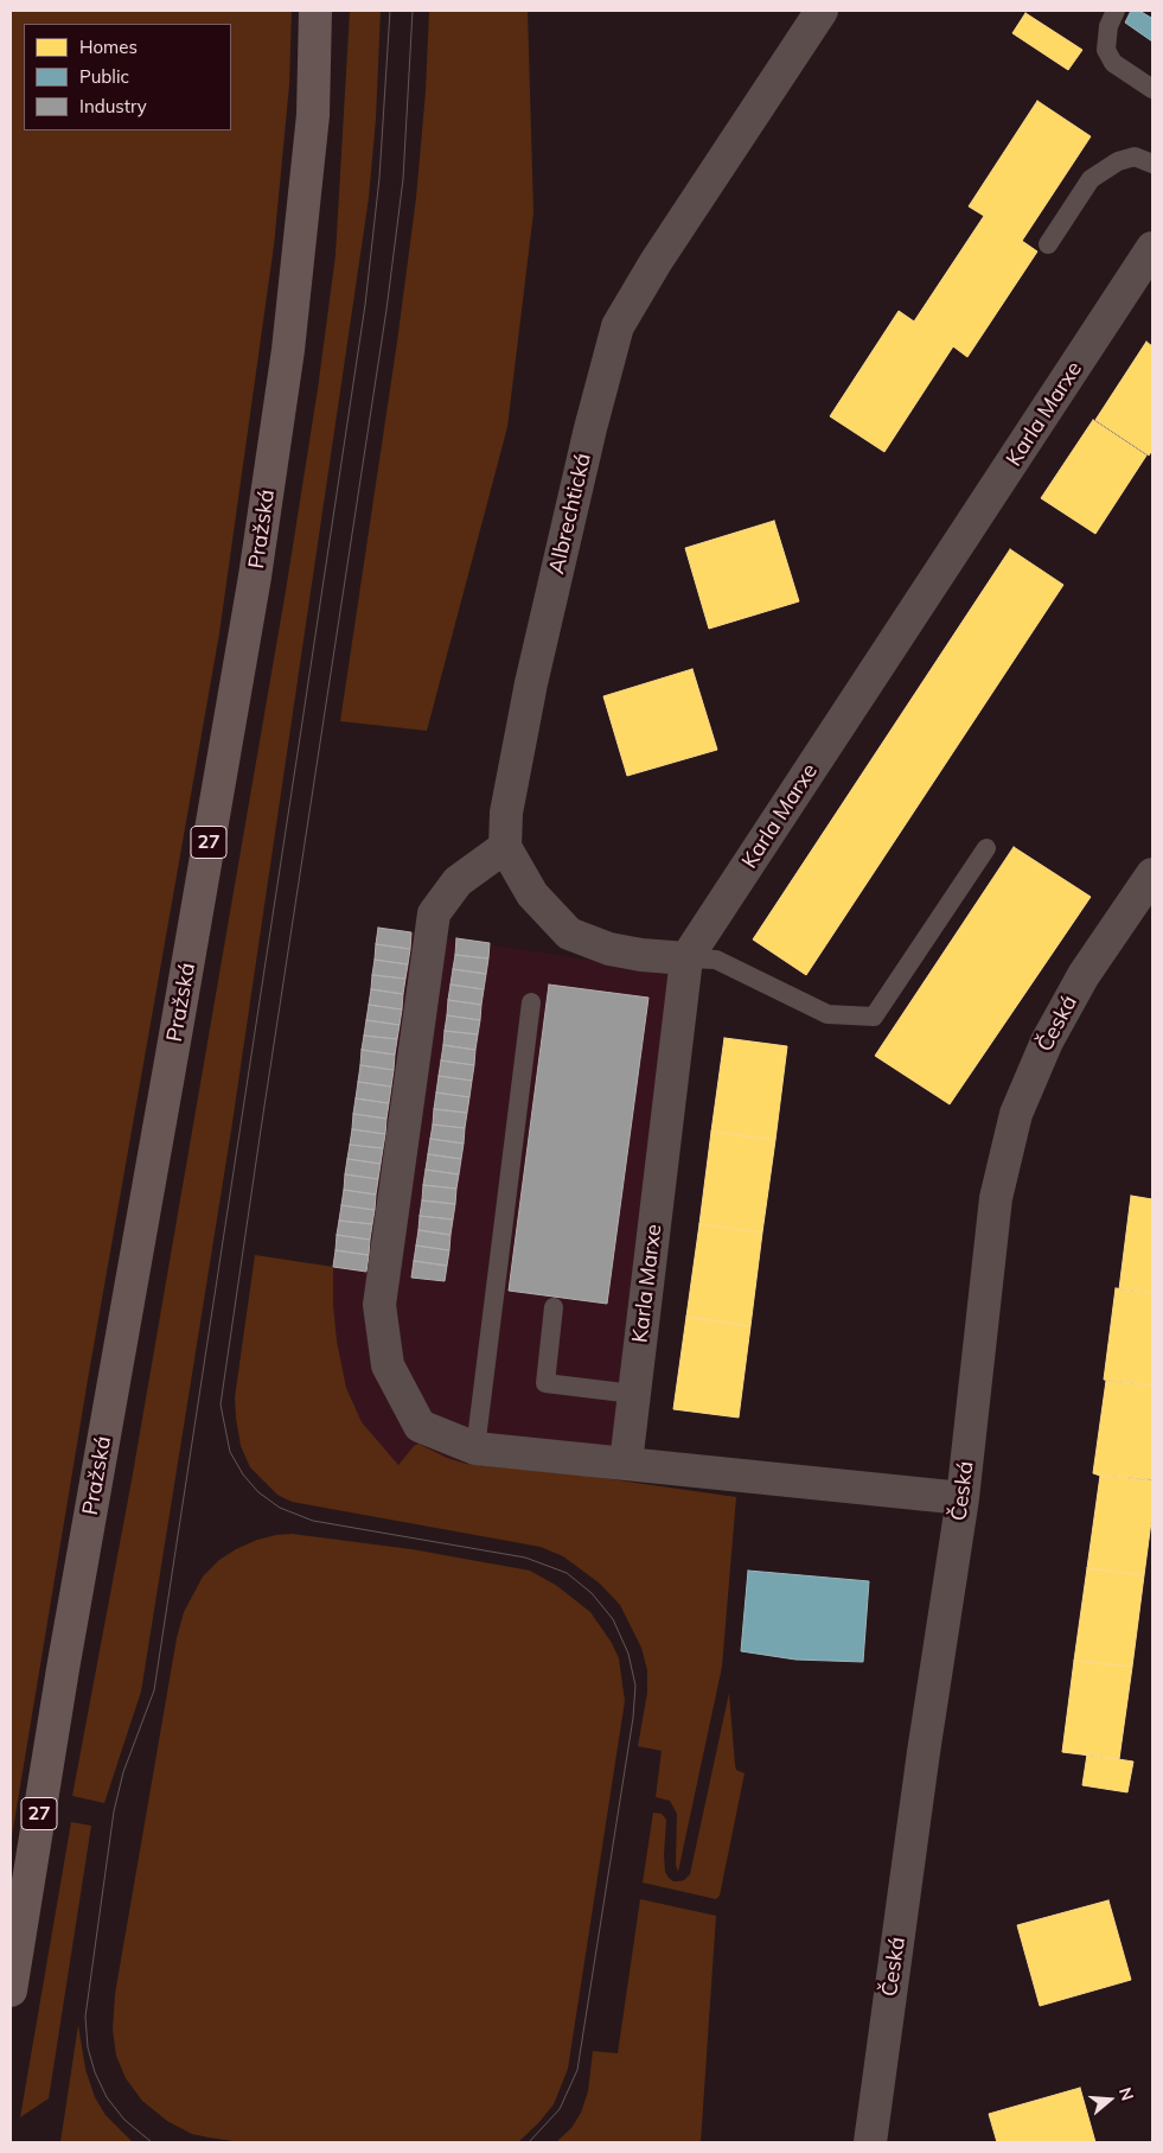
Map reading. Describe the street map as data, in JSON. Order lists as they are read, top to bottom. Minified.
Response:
{"streets":{"main road":["Pražská","27"],"street":["Karla Marxe","Albrechtická","Česká"]},"legend":["Homes","Public","Industry"],"north":"right"}
